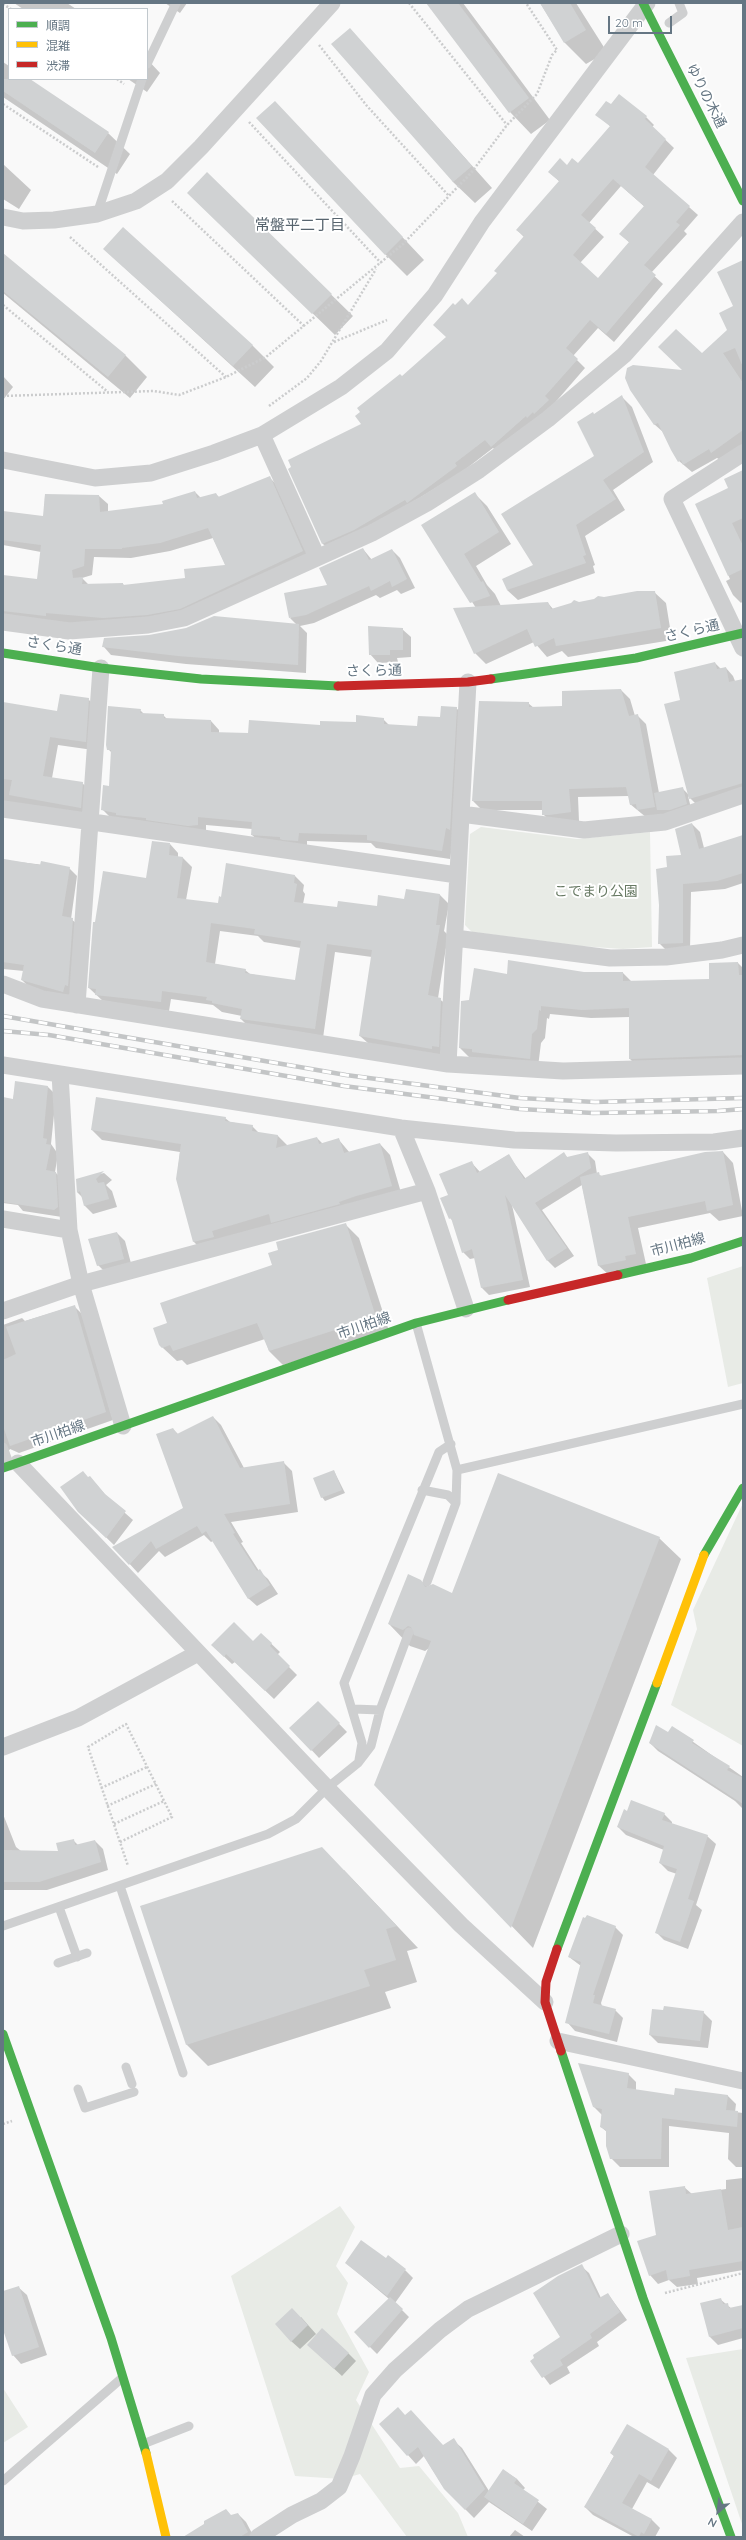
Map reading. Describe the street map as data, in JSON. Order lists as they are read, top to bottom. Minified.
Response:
{"streets":{"street":["ゆりの木通","さくら通","市川柏線"]},"districts":["常盤平二丁目"],"parks":["こでまり公園"],"legend":["順調","混雑","渋滞"],"scale_bar":"20 m","north":"bottom left"}
